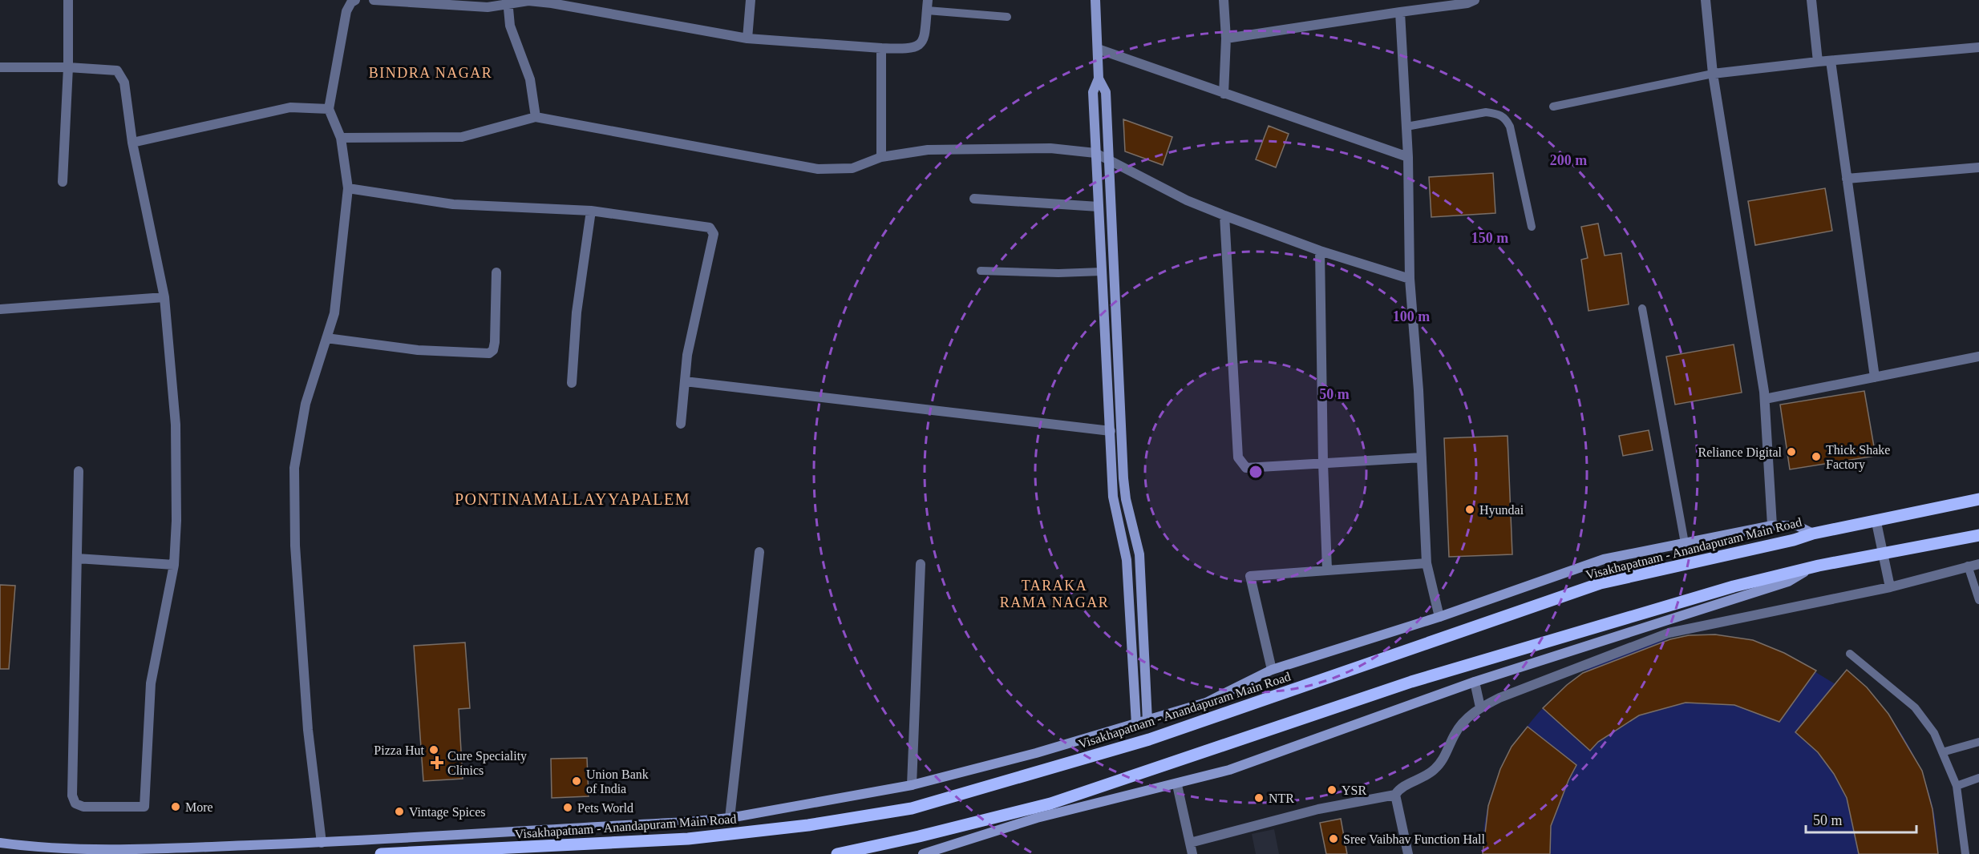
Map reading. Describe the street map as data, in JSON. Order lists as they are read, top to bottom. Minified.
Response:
{"streets":{"main road":["Visakhapatnam - Anandapuram Main Road"]},"districts":["BINDRA NAGAR","PONTINAMALLAYYAPALEM","TARAKA RAMA NAGAR"],"places":{"other":["Reliance Digital","Thick Shake Factory","Hyundai","Pizza Hut","Union Bank of India","YSR","NTR","More","Pets World","Vintage Spices","Sree Vaibhav Function Hall"],"health":["Cure Speciality Clinics"]},"scale_bar":"50 m","rings":["200 m","150 m","100 m","50 m"]}
